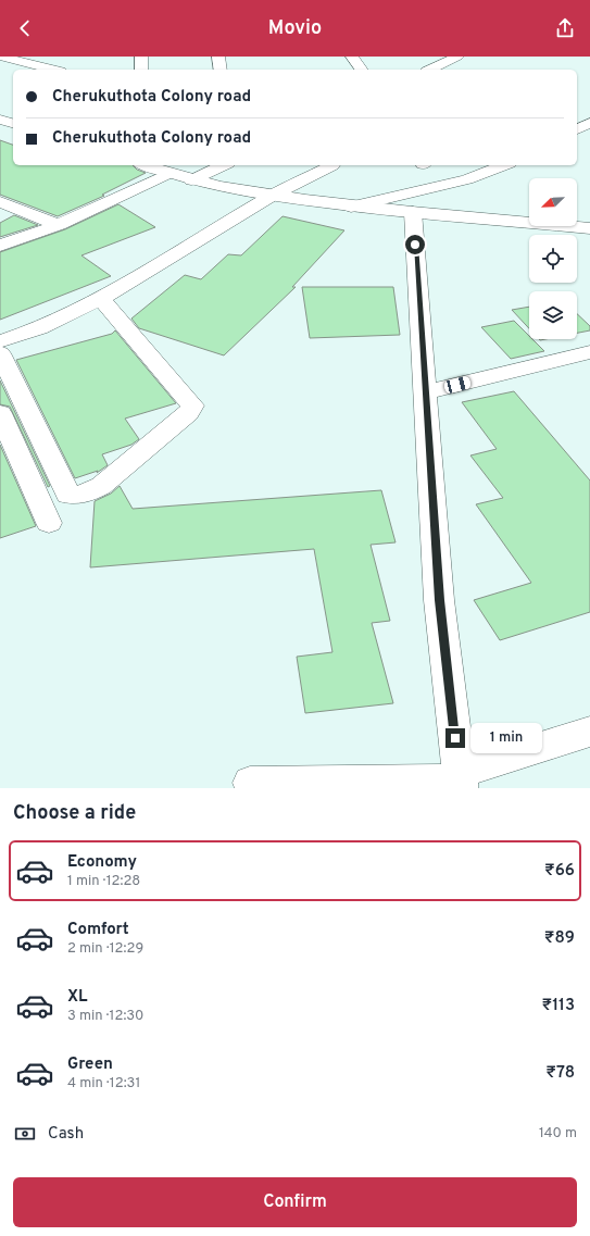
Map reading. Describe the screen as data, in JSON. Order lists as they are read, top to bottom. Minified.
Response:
{"north":"bottom left","page":{"header":"Movio","banner":["Cherukuthota Colony road","Cherukuthota Colony road"],"bubble":"1 min","heading":"Choose a ride","list":[{"name":"Economy","note":"1 min · 12:28","value":"₹66"},{"name":"Comfort","note":"2 min · 12:29","value":"₹89"},{"name":"XL","note":"3 min · 12:30","value":"₹113"},{"name":"Green","note":"4 min · 12:31","value":"₹78"}],"pay":["Cash","140 m"],"buttons":"Confirm"}}
